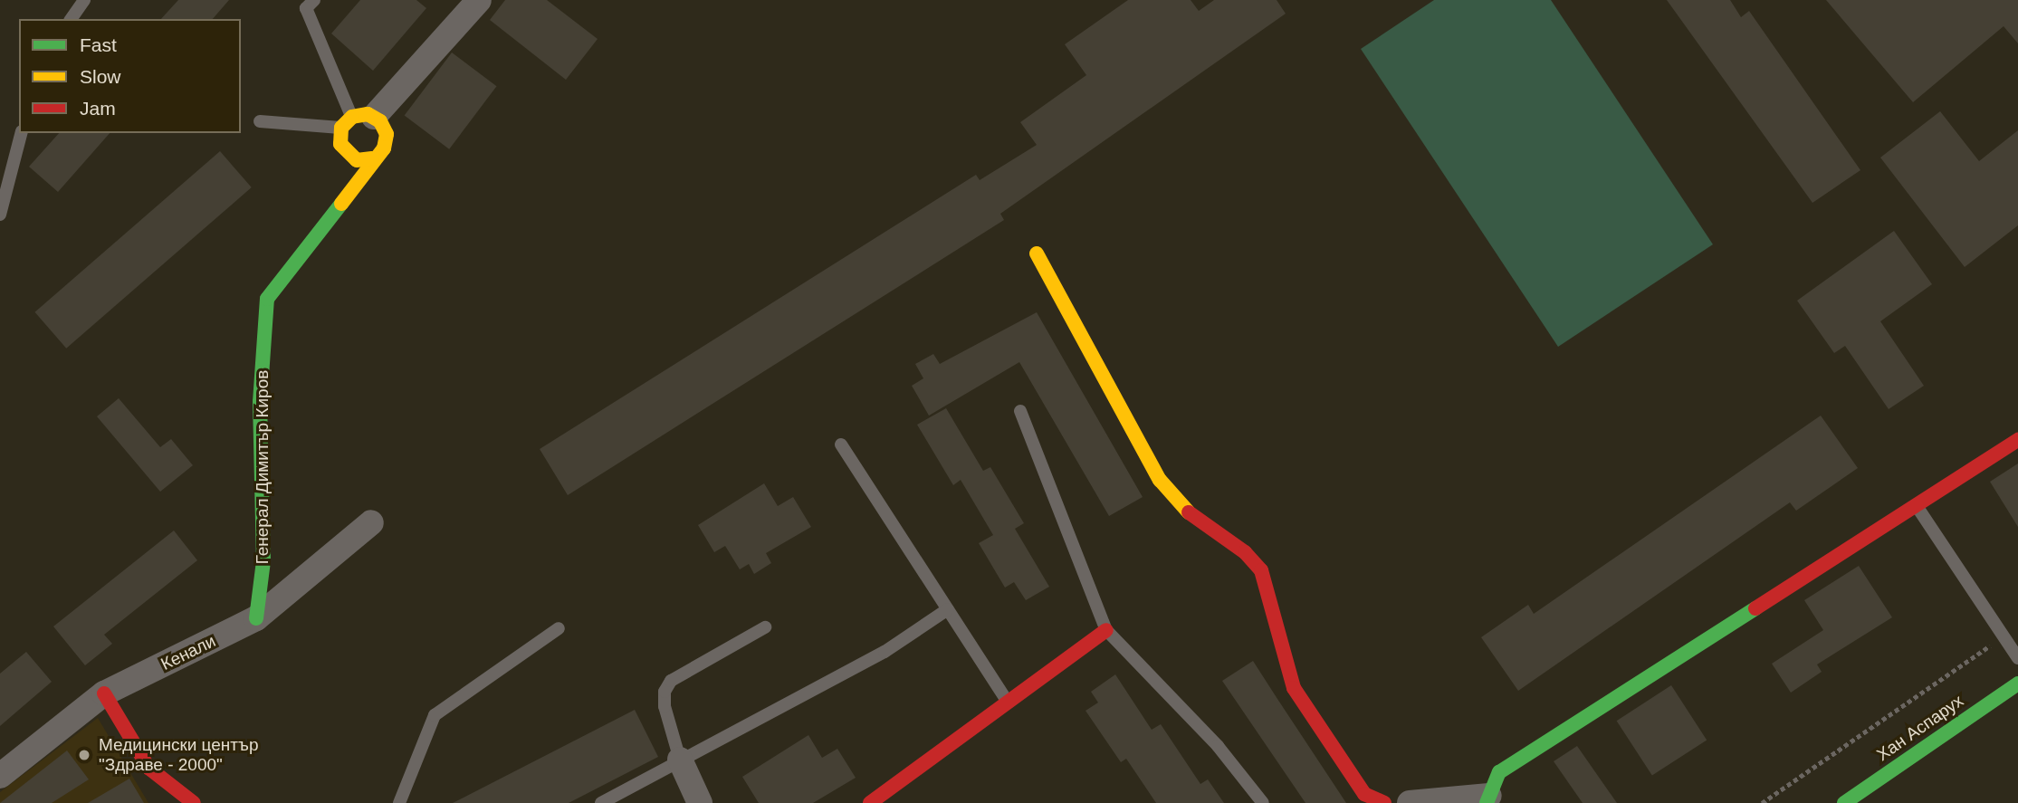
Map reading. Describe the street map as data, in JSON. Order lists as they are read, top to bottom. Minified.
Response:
{"streets":{"street":["Генерал Димитър Киров","Кенали","Хан Аспарух"]},"crossings":[["Генерал Димитър Киров","Кенали"]],"places":["Медицински център \"Здраве - 2000\""],"legend":["Fast","Slow","Jam"]}
